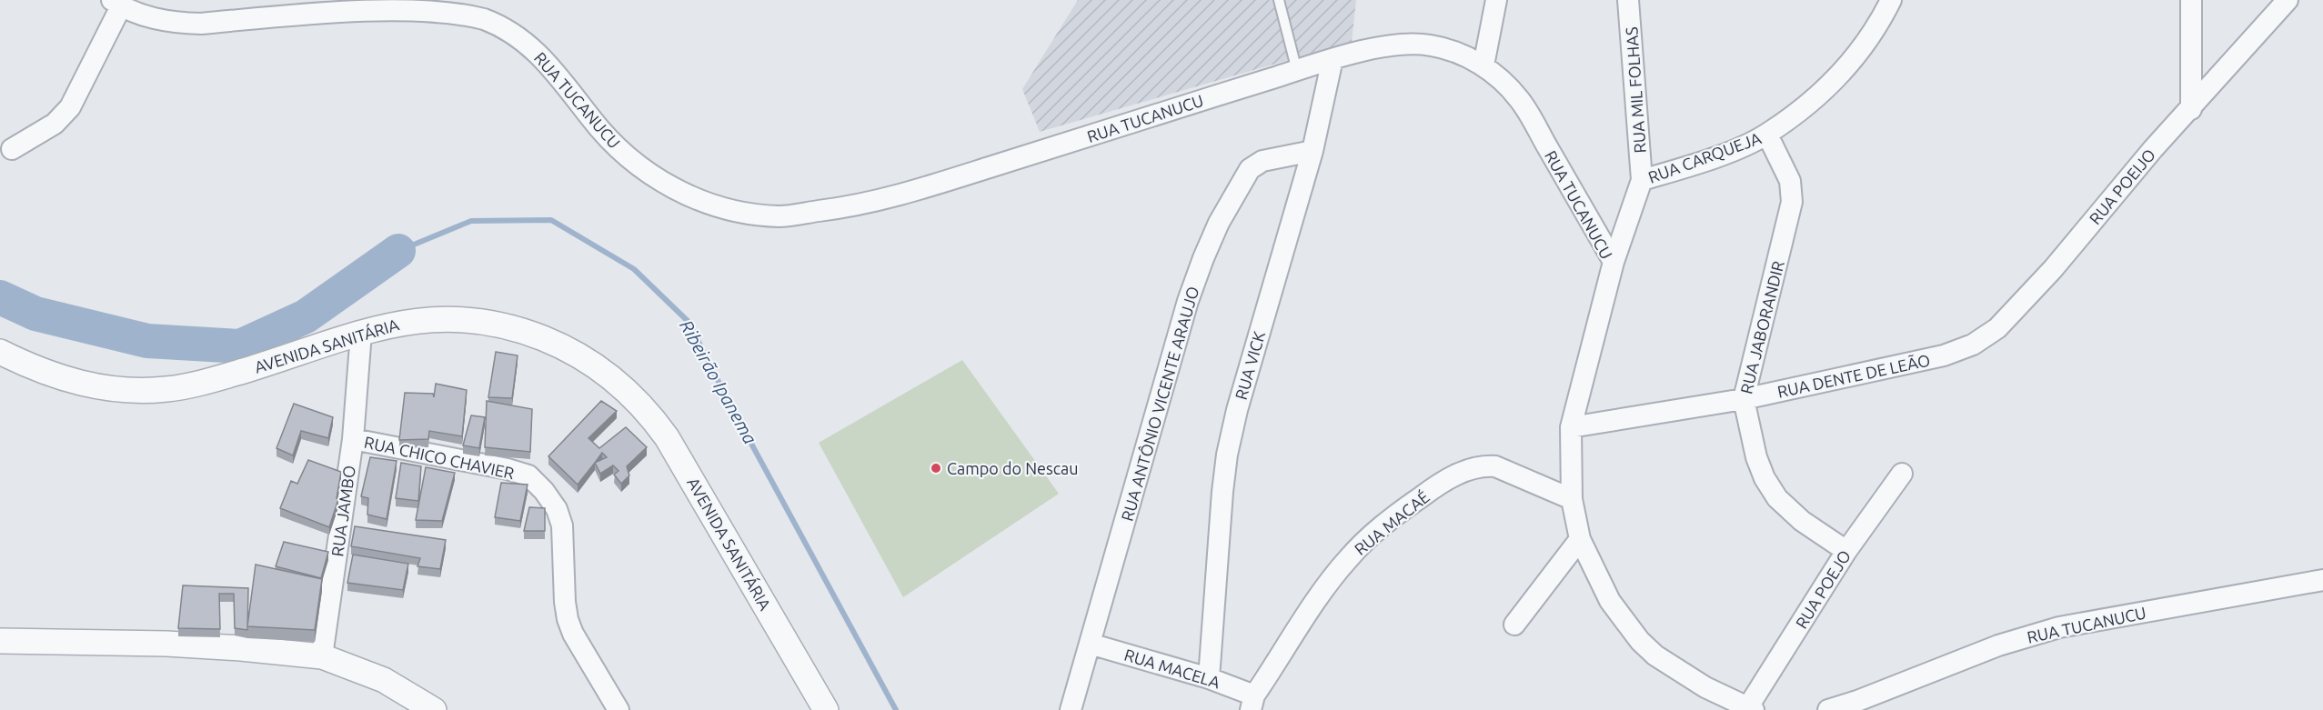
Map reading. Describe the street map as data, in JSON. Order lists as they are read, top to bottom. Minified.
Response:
{"streets":{"street":["RUA MIL FOLHAS","RUA TUCANUCU","RUA CARQUEJA","RUA POEIJO","RUA JABORANDIR","AVENIDA SANITÁRIA","RUA VICK","RUA DENTE DE LEÃO","RUA ANTÔNIO VICENTE ARAUJO","RUA CHICO CHAVIER","RUA JAMBO","RUA MACAÉ","RUA POEJO","RUA MACELA"]},"crossings":[["RUA MIL FOLHAS","RUA CARQUEJA"],["RUA TUCANUCU","RUA CARQUEJA"],["RUA TUCANUCU","RUA VICK"],["RUA TUCANUCU","RUA DENTE DE LEÃO"],["RUA TUCANUCU","RUA MACAÉ"],["RUA TUCANUCU","RUA POEJO"],["RUA CARQUEJA","RUA JABORANDIR"],["RUA POEIJO","RUA DENTE DE LEÃO"],["RUA JABORANDIR","RUA DENTE DE LEÃO"],["RUA JABORANDIR","RUA POEJO"],["AVENIDA SANITÁRIA","RUA JAMBO"],["RUA VICK","RUA ANTÔNIO VICENTE ARAUJO"],["RUA VICK","RUA MACELA"],["RUA ANTÔNIO VICENTE ARAUJO","RUA MACELA"],["RUA CHICO CHAVIER","RUA JAMBO"],["RUA MACAÉ","RUA MACELA"]],"water":["Ribeirão Ipanema"],"places":["Campo do Nescau"]}
